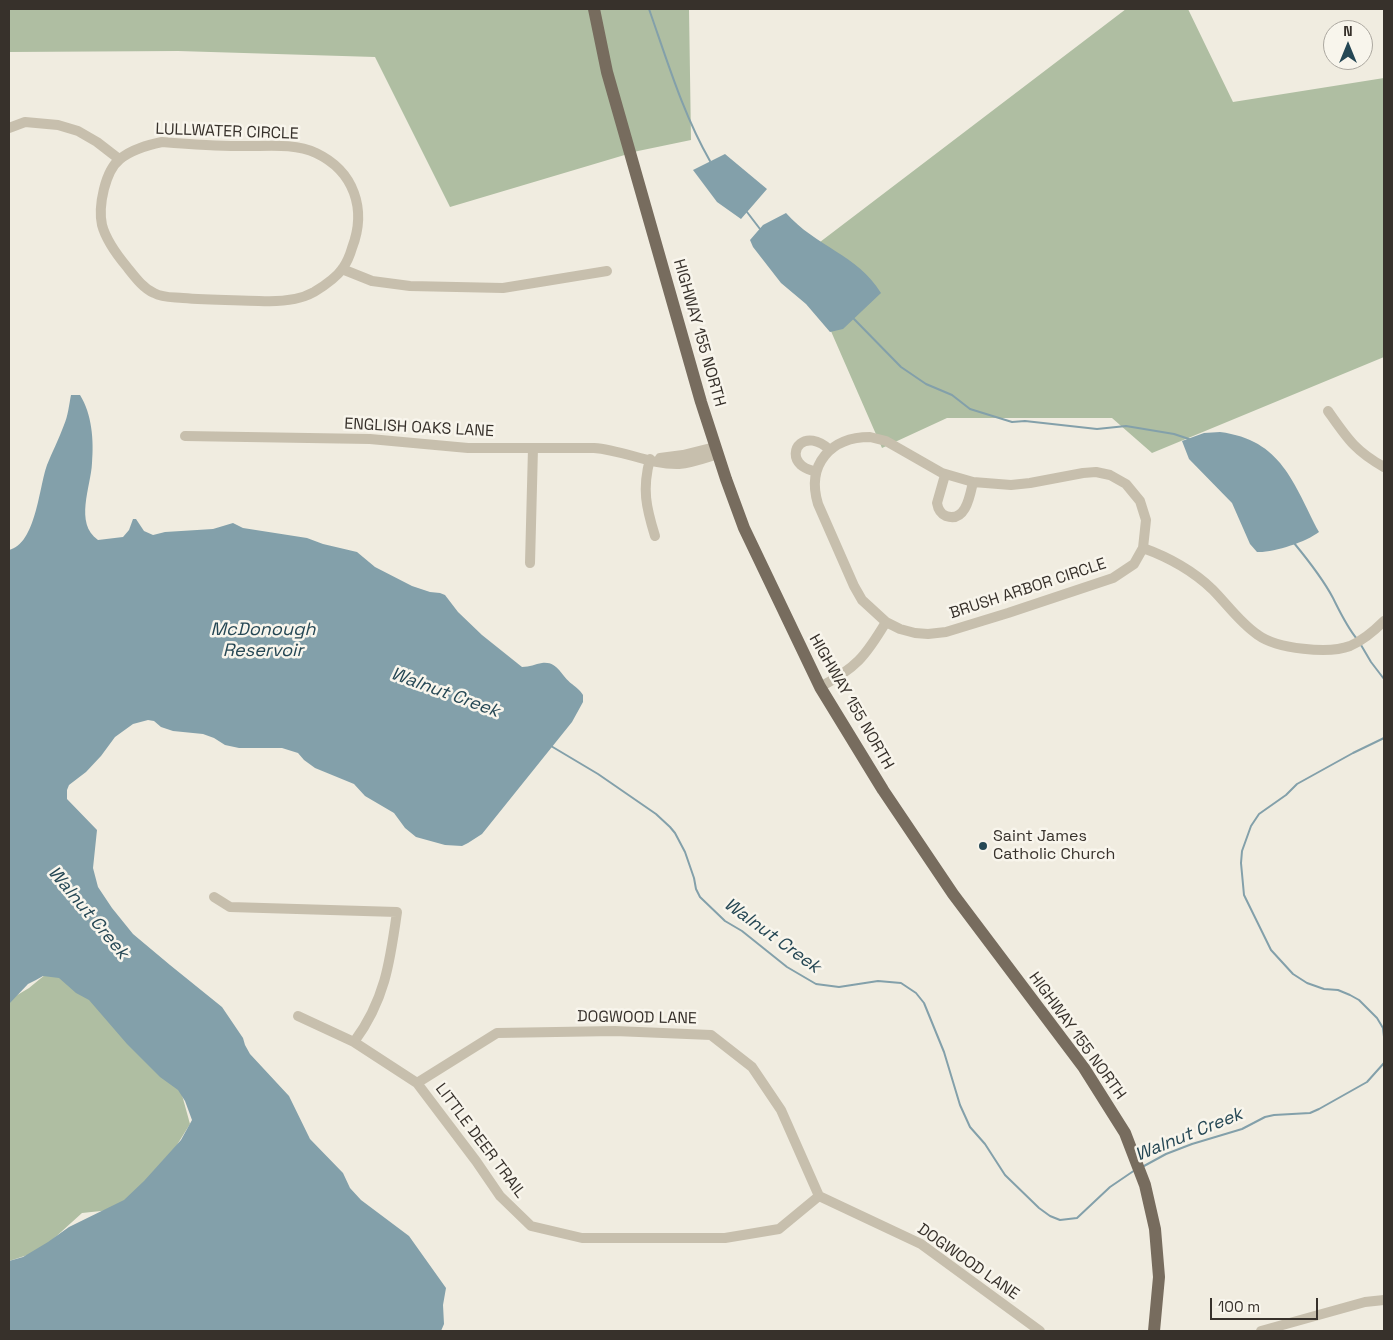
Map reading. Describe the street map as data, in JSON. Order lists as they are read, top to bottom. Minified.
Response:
{"streets":{"main road":["HIGHWAY 155 NORTH"],"street":["LULLWATER CIRCLE","ENGLISH OAKS LANE","BRUSH ARBOR CIRCLE","DOGWOOD LANE","LITTLE DEER TRAIL"]},"crossings":[["HIGHWAY 155 NORTH","ENGLISH OAKS LANE"],["DOGWOOD LANE","LITTLE DEER TRAIL"]],"water":["McDonough Reservoir","Walnut Creek"],"places":["Saint James Catholic Church"],"scale_bar":"100 m","north":"top"}
